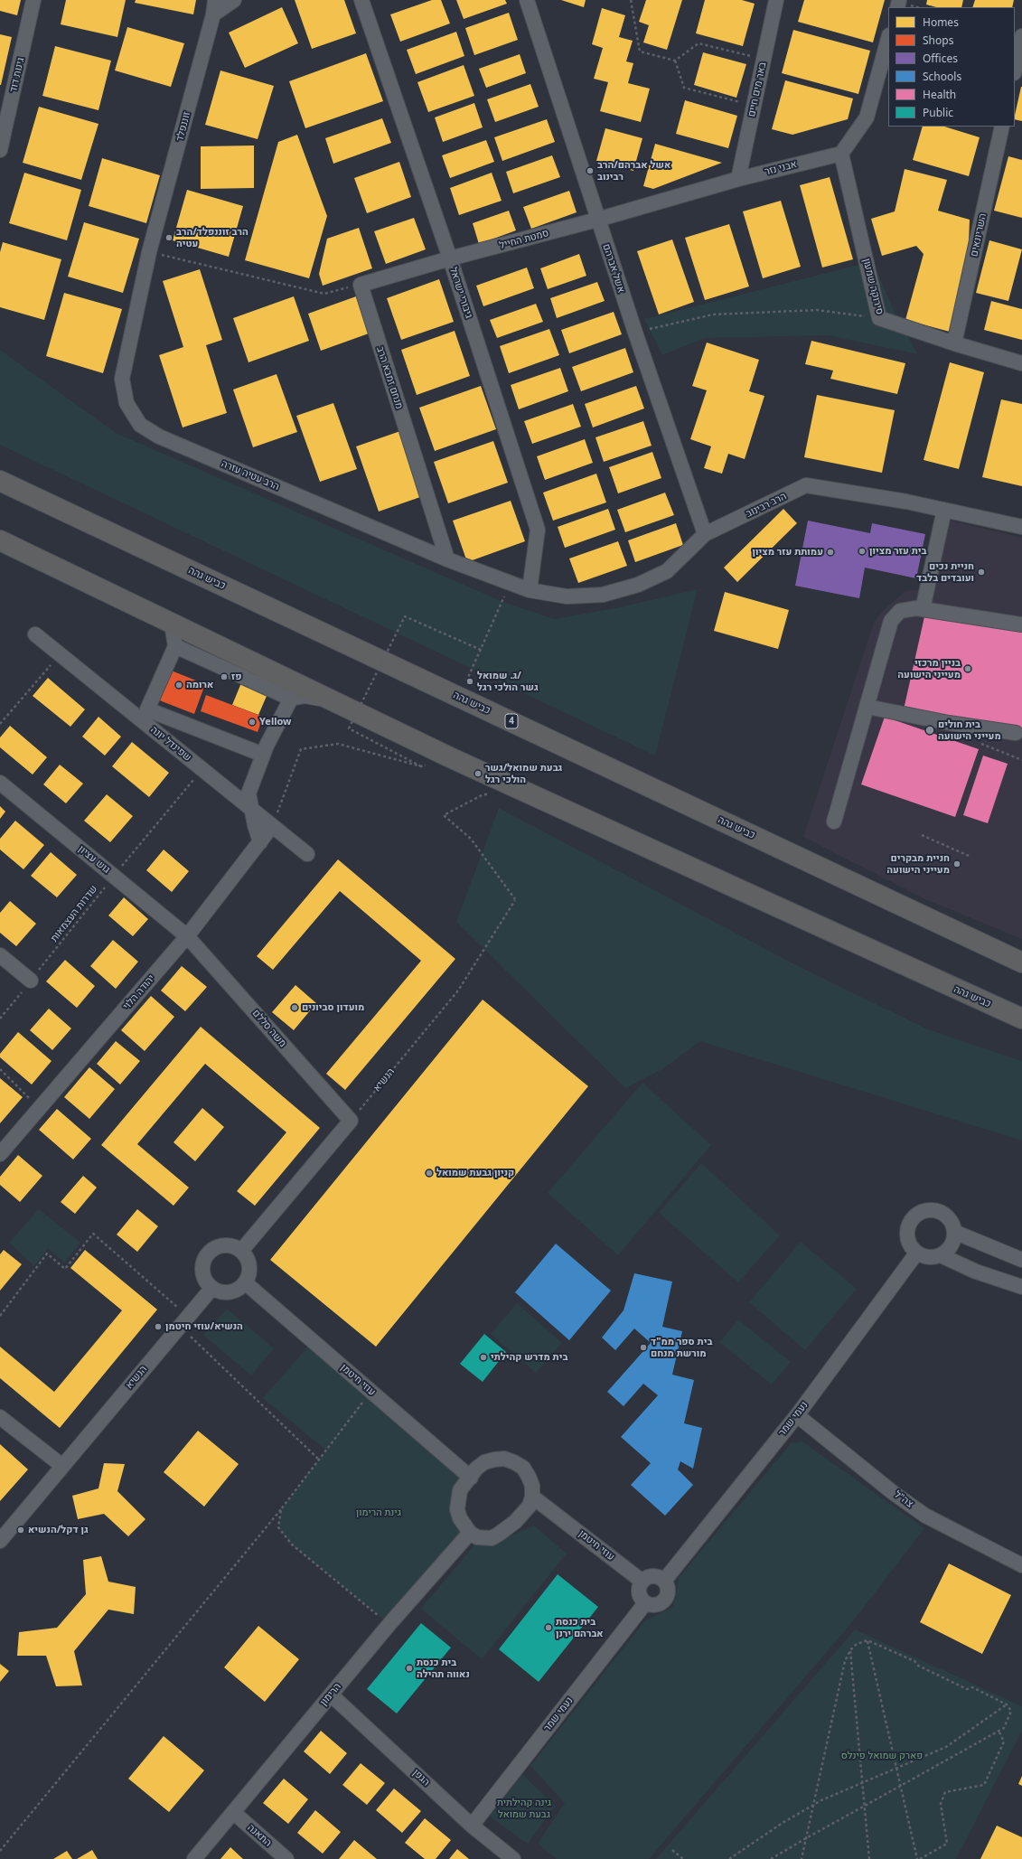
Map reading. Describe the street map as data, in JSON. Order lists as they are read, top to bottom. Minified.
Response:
{"streets":{"highway":["כביש גהה","4"],"street":["גינות דוד","באר מים חיים","זוננפלד","אבני נזר","השריונאים","סמטת החייל","אשל אברהם","סירוקה שמעון","גיבורי ישראל","מנחם זמבא הרב","הרב עטיה עזרה","הרב רבינוב","שפינדל יונה","גוש עציון","יהודה הלוי","משה סללם","הנשיא","עוזי חיטמן","נעמי שמר","צה\"ל","הרימון","הגפן","התאנה"],"path":["שדרות העצמאות"]},"crossings":[["באר מים חיים","אבני נזר"],["זוננפלד","הרב עטיה עזרה"],["אבני נזר","סמטת החייל"],["אבני נזר","אשל אברהם"],["אבני נזר","סירוקה שמעון"],["השריונאים","סירוקה שמעון"],["סמטת החייל","אשל אברהם"],["סמטת החייל","גיבורי ישראל"],["אשל אברהם","הרב רבינוב"],["גיבורי ישראל","הרב עטיה עזרה"],["גיבורי ישראל","הרב רבינוב"],["מנחם זמבא הרב","הרב עטיה עזרה"],["הרב עטיה עזרה","הרב רבינוב"],["שפינדל יונה","שדרות העצמאות"],["שפינדל יונה","יהודה הלוי"],["גוש עציון","שדרות העצמאות"],["גוש עציון","יהודה הלוי"],["גוש עציון","משה סללם"],["יהודה הלוי","משה סללם"],["משה סללם","הנשיא"],["הנשיא","עוזי חיטמן"],["עוזי חיטמן","נעמי שמר"],["עוזי חיטמן","הרימון"],["נעמי שמר","צה\"ל"],["נעמי שמר","הגפן"],["הרימון","הגפן"],["הרימון","התאנה"]],"parks":["גינת הרימון","פארק שמואל פינלס","גינה קהילתית גבעת שמואל"],"places":["אשל אברהם/הרב רבינוב","הרב זוננפלד/הרב עטיה","בית עזר מציון","עמותת עזר מציון","חניית נכים ועובדים בלבד","בניין מרכזי מעייני הישועה","פז","ג. שמואל/ גשר הולכי רגל","ארומה","Yellow","בית חולים מעייני הישועה","גבעת שמואל/גשר הולכי רגל","חניית מבקרים מעייני הישועה","מועדון סביונים","קניון גבעת שמואל","הנשיא/עוזי חיטמן","בית ספר ממ\"ד מורשת מנחם","בית מדרש קהילתי","גן דקל/הנשיא","בית כנסת אברהם ירנן","בית כנסת נאווה תהילה"],"legend":["Homes","Shops","Offices","Schools","Health","Public"]}
